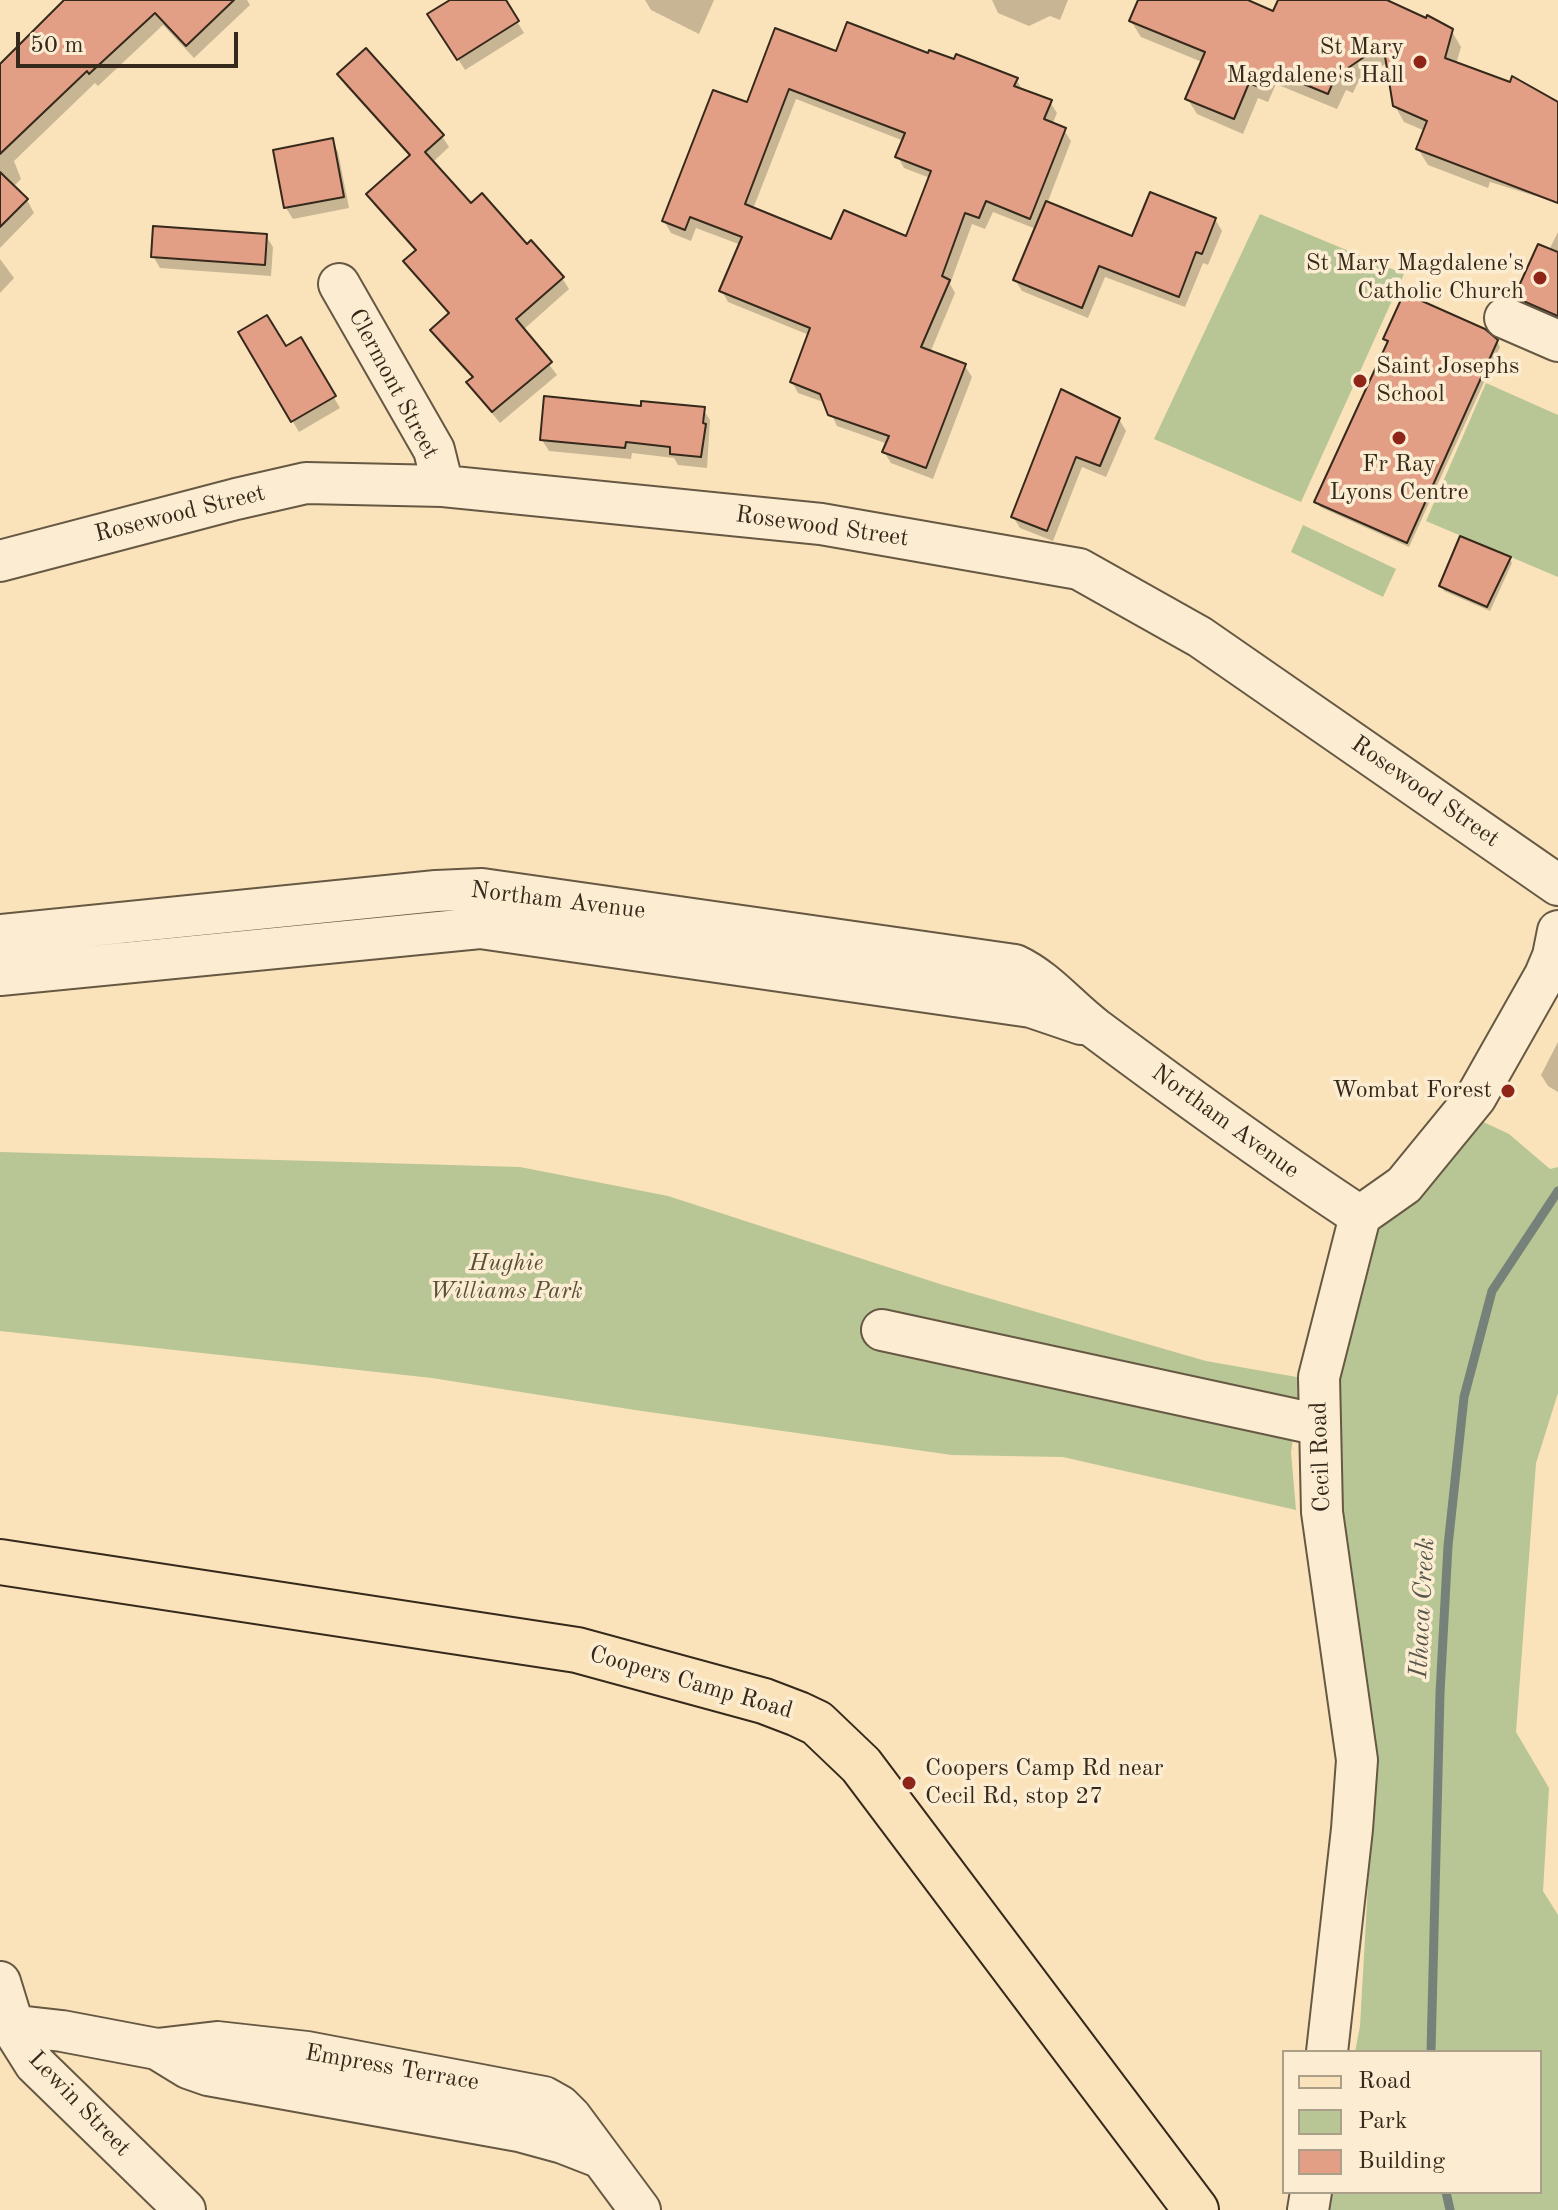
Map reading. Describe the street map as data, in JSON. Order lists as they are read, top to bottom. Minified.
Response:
{"streets":{"main road":["Coopers Camp Road"],"street":["Clermont Street","Rosewood Street","Northam Avenue","Cecil Road","Empress Terrace","Lewin Street"]},"crossings":[["Clermont Street","Rosewood Street"],["Northam Avenue","Cecil Road"],["Empress Terrace","Lewin Street"]],"water":["Ithaca Creek"],"parks":["Hughie Williams Park"],"places":["St Mary Magdalene's Hall","St Mary Magdalene's Catholic Church","Saint Josephs School","Fr Ray Lyons Centre","Wombat Forest","Coopers Camp Rd near Cecil Rd, stop 27"],"legend":["Road","Park","Building"],"scale_bar":"50 m"}
